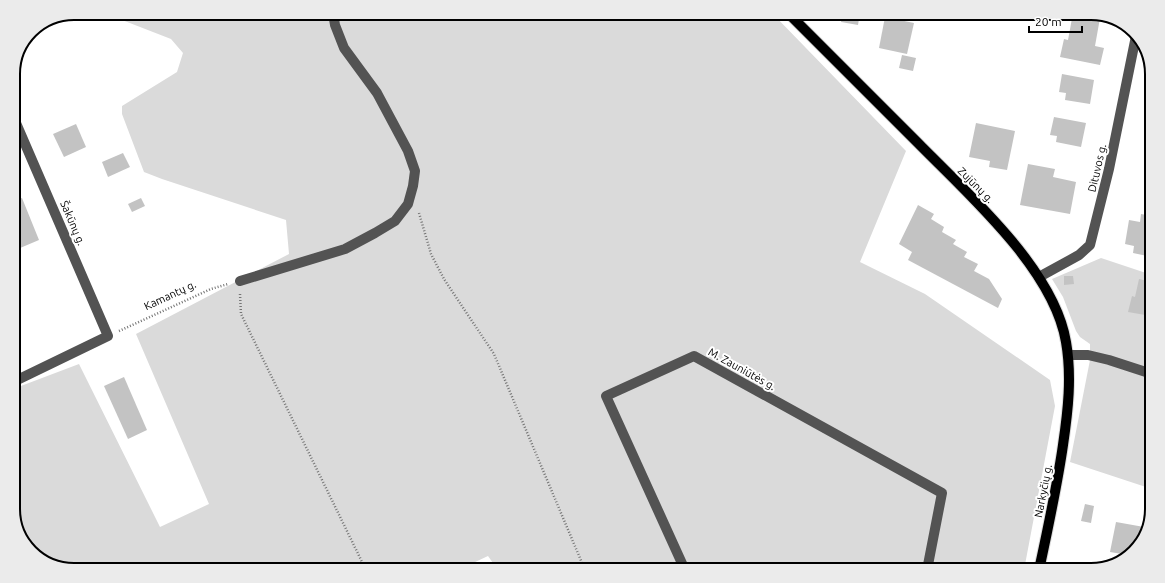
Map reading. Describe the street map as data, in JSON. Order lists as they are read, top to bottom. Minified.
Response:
{"streets":{"main road":["Zujūnų g.","Narkyčių g."],"street":["Dituvos g.","Šakūnų g.","M. Zauniūtės g."],"path":["Kamantų g."]},"crossings":[["Dituvos g.","Zujūnų g."],["Zujūnų g.","Narkyčių g."],["Šakūnų g.","Kamantų g."]],"scale_bar":"20 m"}
